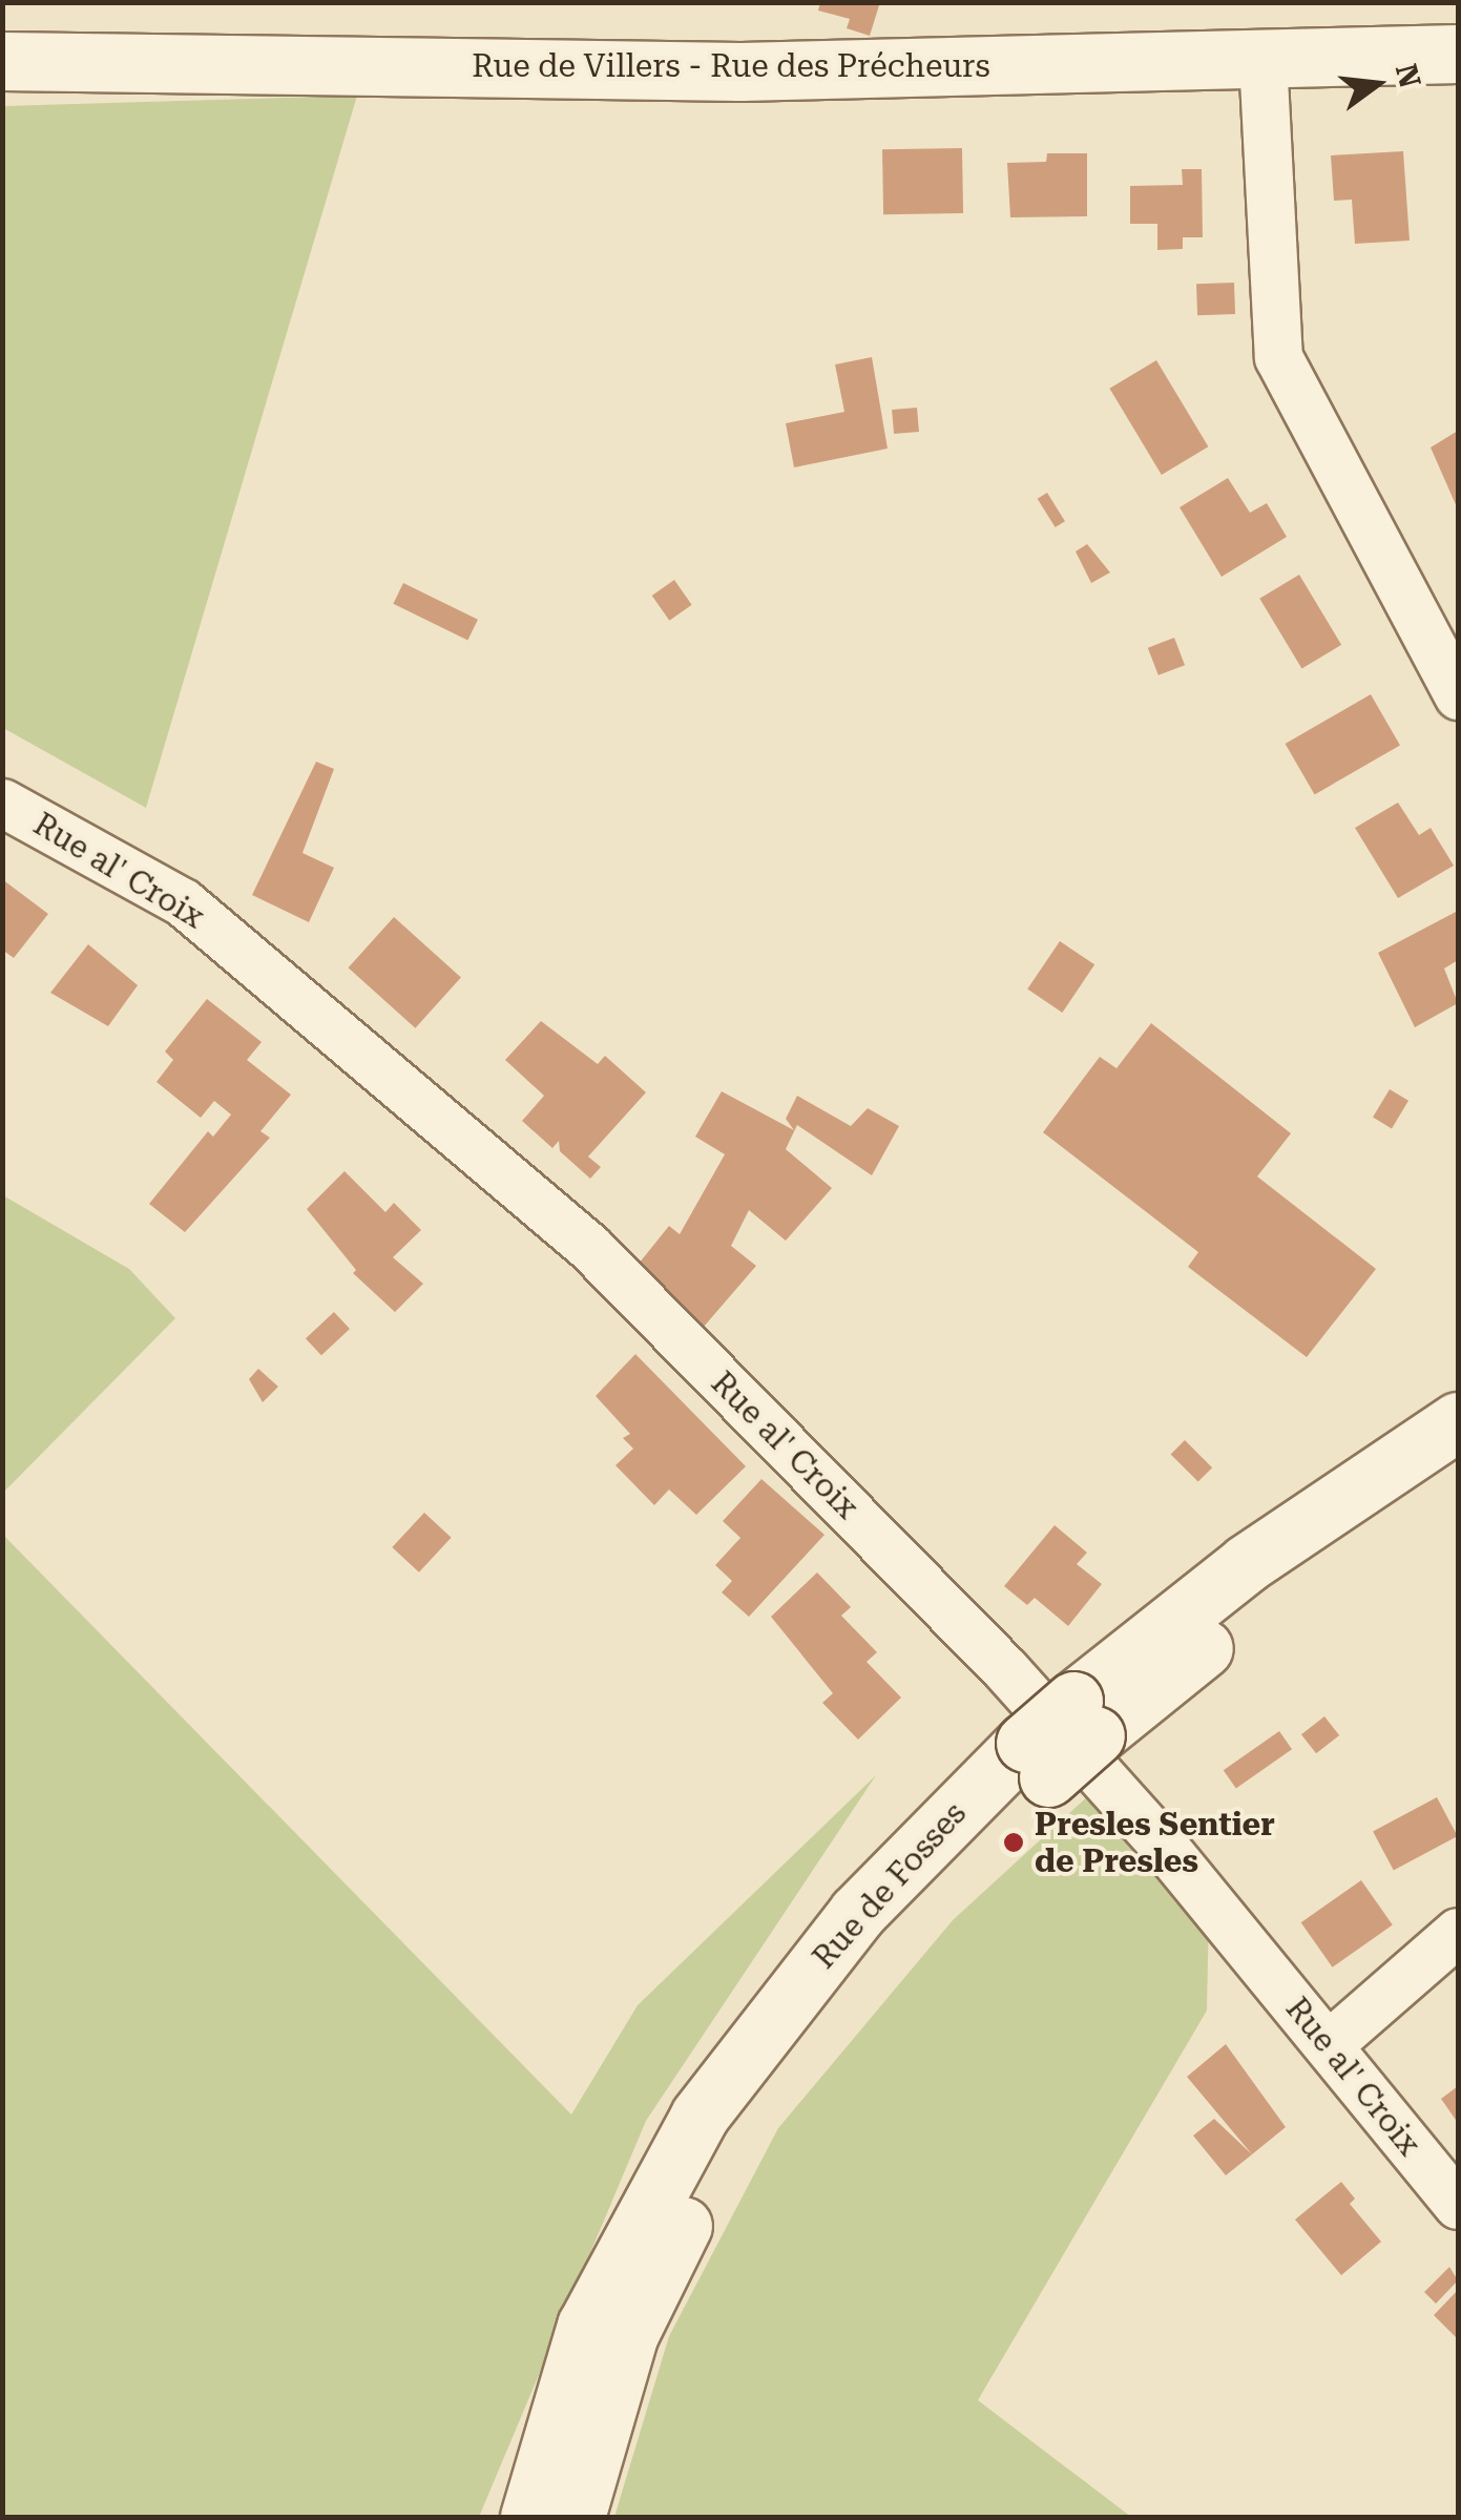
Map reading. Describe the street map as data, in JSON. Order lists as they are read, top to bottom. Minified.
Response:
{"streets":{"main road":["Rue de Villers - Rue des Précheurs","Rue de Fosses"],"street":["Rue al' Croix"]},"places":["Presles Sentier de Presles"],"north":"right"}
